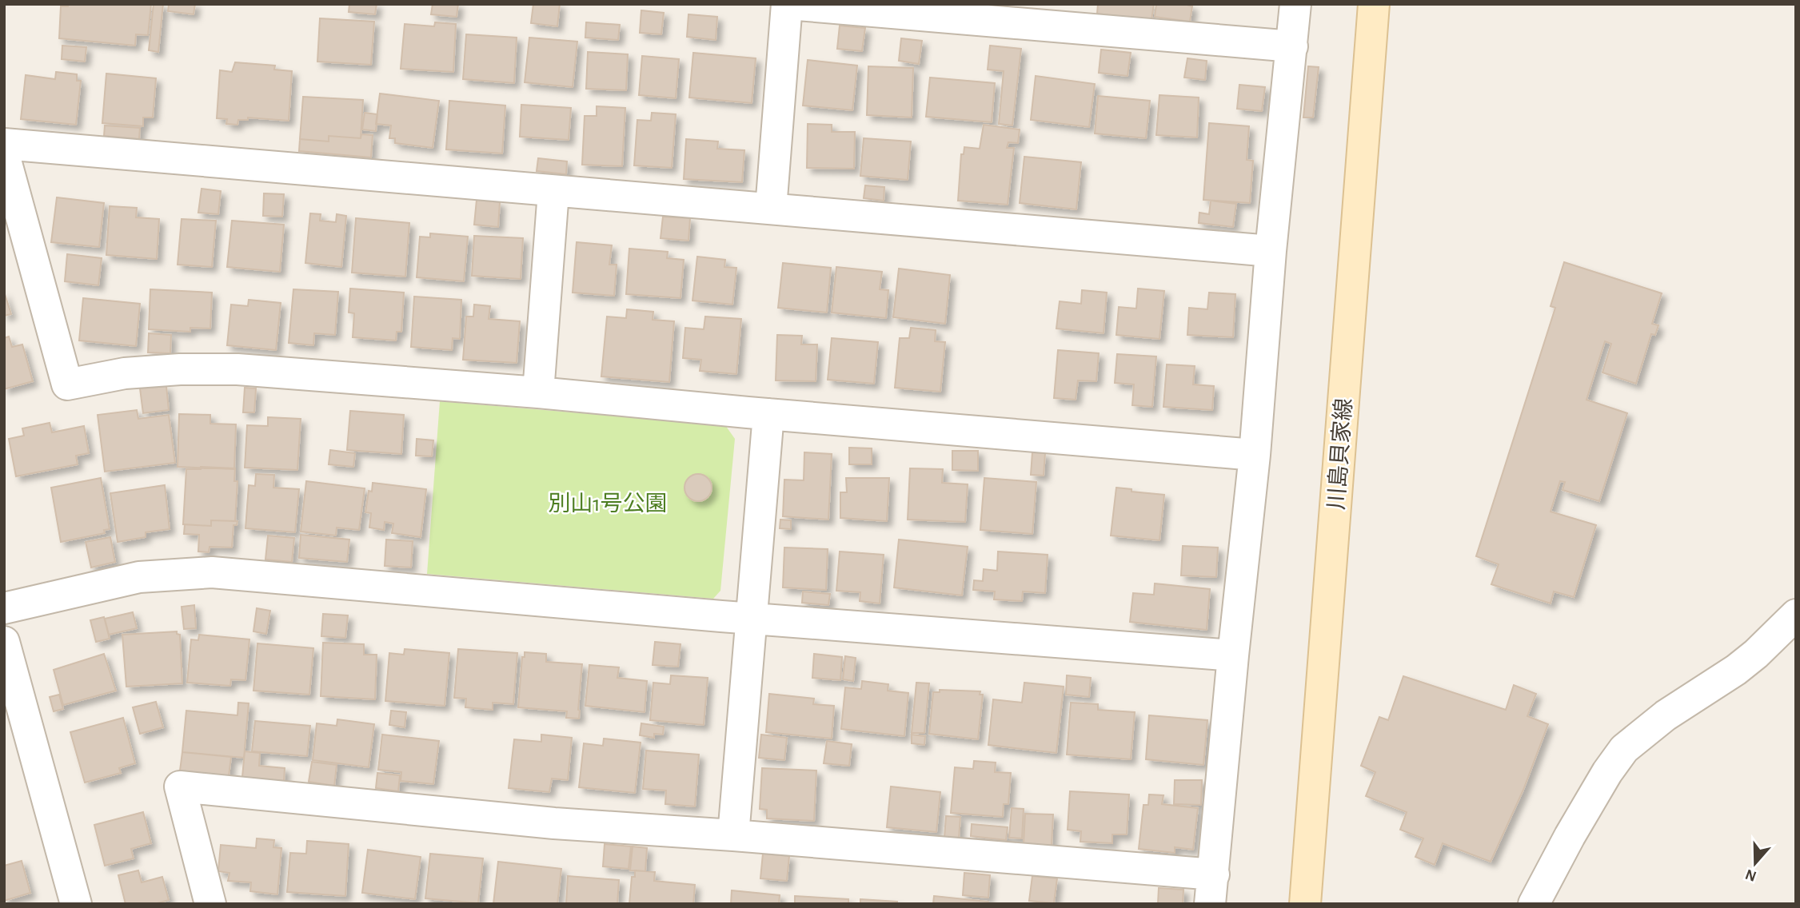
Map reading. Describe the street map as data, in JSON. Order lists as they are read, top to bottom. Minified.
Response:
{"streets":{"main road":["川島貝家線"]},"parks":["別山1号公園"],"north":"bottom"}
